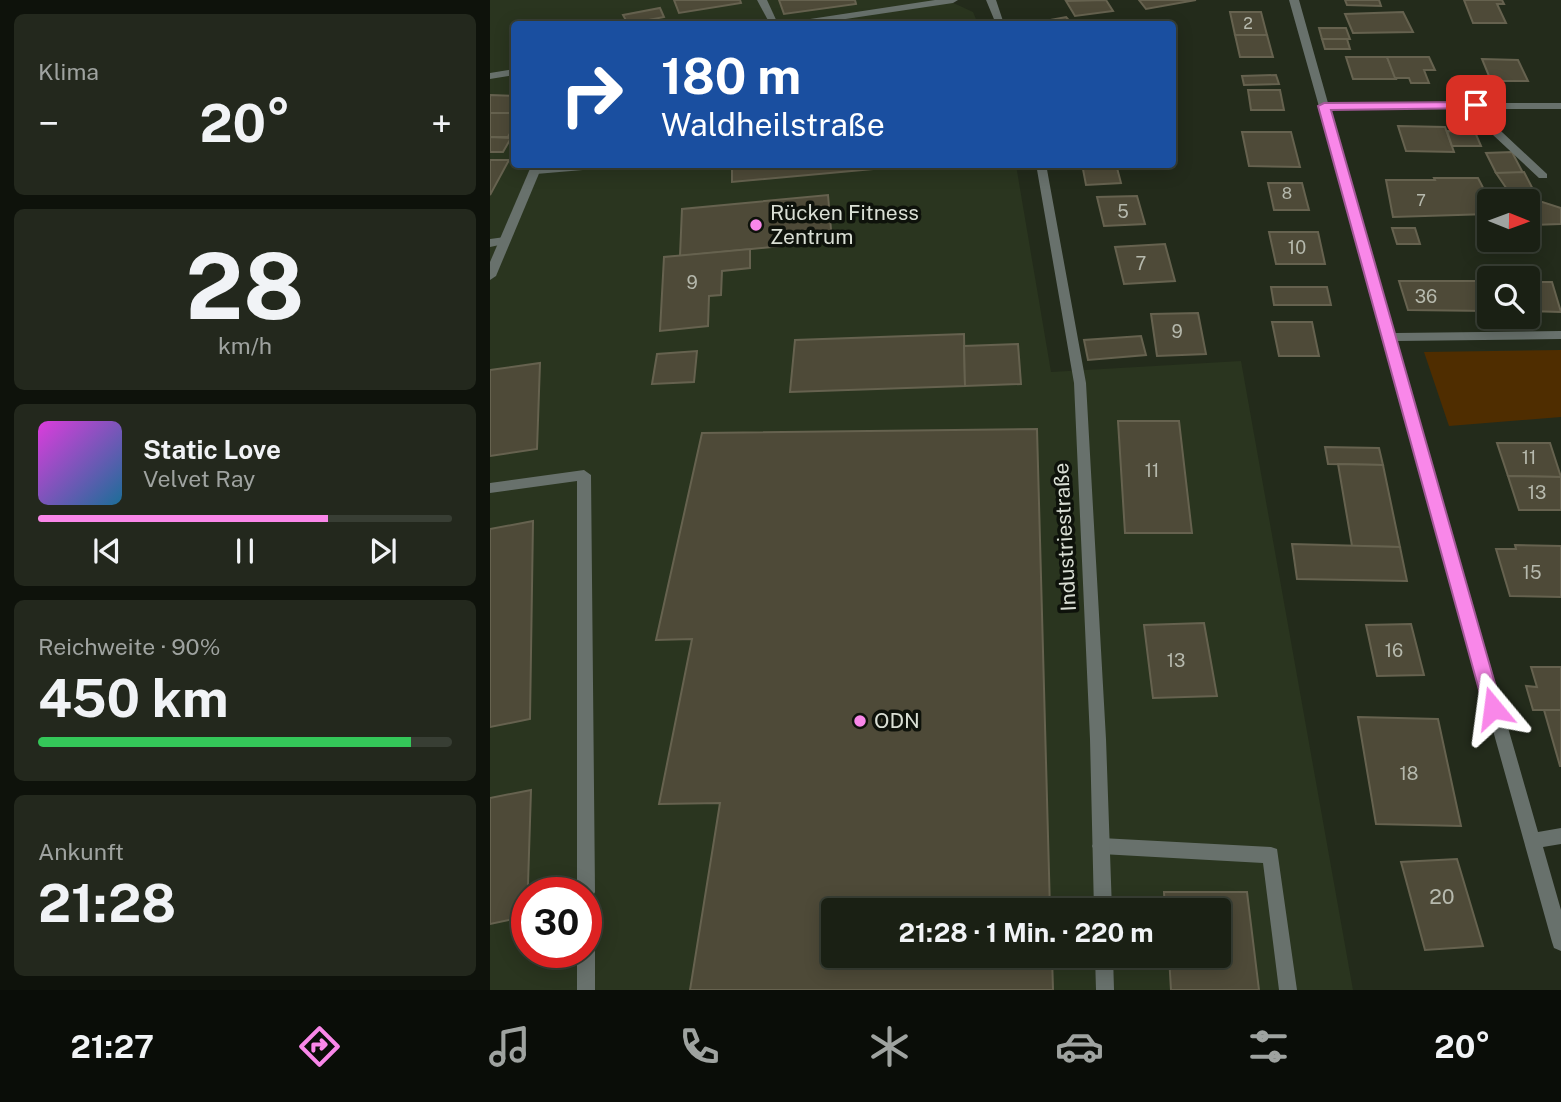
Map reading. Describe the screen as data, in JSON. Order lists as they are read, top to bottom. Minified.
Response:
{"streets":{"street":["Industriestraße"]},"places":["Rücken Fitness Zentrum","ODN"],"house_numbers":["2","8","7","5","10","7","9","36","9","11","11","13","15","16","13","18","20"],"north":"right","page":{"tile":["Klima",["28","km/h"],["Reichweite · 90%","450 km"],["Ankunft","21:28"]],"turn":["180 m","Waldheilstraße"],"heat":["−","20°","+"],"song":["Static Love","Velvet Ray"],"limit":"30","trip":"21:28 · 1 Min. · 220 m","tabs":["21:27","20°"]}}
